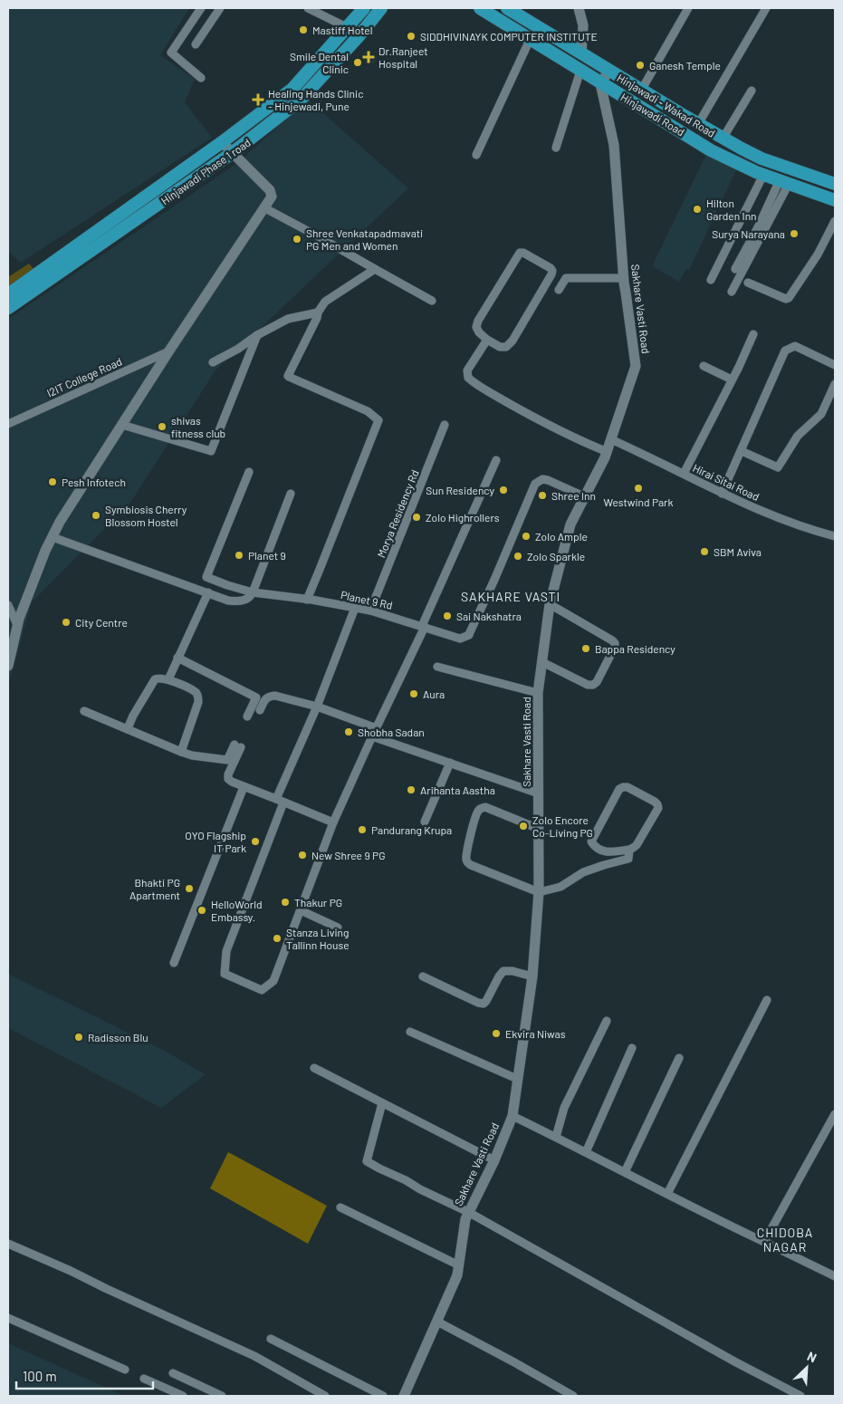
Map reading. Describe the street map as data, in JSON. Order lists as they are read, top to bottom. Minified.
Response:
{"streets":{"main road":["Hinjawadi - Wakad Road","Hinjawadi Road","Hinjawadi Phase 1 road"],"street":["Sakhare Vasti Road","I2IT College Road","Hirai Sitai Road","Morya Residency Rd","Planet 9 Rd"]},"crossings":[["Hinjawadi Road","Sakhare Vasti Road"],["Sakhare Vasti Road","Hirai Sitai Road"],["Sakhare Vasti Road","Planet 9 Rd"],["Morya Residency Rd","Planet 9 Rd"]],"districts":["SAKHARE VASTI","CHIDOBA NAGAR"],"places":{"other":["Mastiff Hotel","SIDDHIVINAYK COMPUTER INSTITUTE","Smile Dental Clinic","Ganesh Temple","Hilton Garden Inn","Surya Narayana","Shree Venkatapadmavati PG Men and Women","shivas fitness club","Pesh Infotech","Westwind Park","Sun Residency","Shree Inn","Symbiosis Cherry Blossom Hostel","Zolo Highrollers","Zolo Ample","SBM Aviva","Planet 9","Zolo Sparkle","Sai Nakshatra","City Centre","Bappa Residency","Aura","Shobha Sadan","Arihanta Aastha","Zolo Encore Co-Living PG","Pandurang Krupa","OYO Flagship IT Park","New Shree 9 PG","Bhakti PG Apartment","Thakur PG","HelloWorld Embassy.","Stanza Living Tallinn House","Ekvira Niwas","Radisson Blu"],"health":["Dr.Ranjeet Hospital","Healing Hands Clinic - Hinjewadi, Pune"]},"scale_bar":"100 m","north":"top right"}
